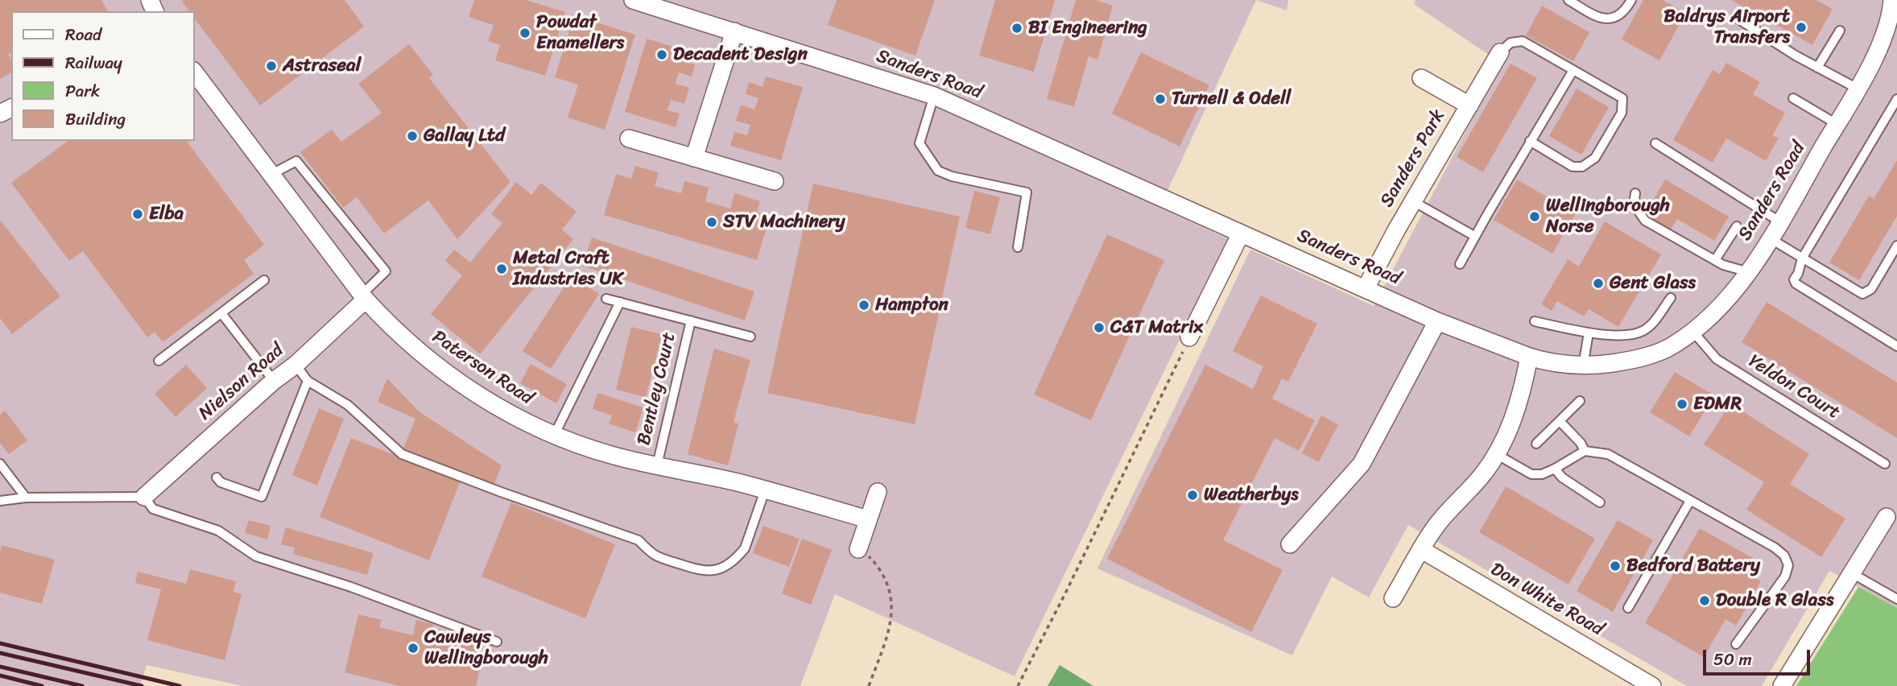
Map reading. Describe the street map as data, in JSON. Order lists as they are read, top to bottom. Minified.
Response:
{"streets":{"street":["Sanders Road","Sanders Park","Paterson Road","Nielson Road","Don White Road"],"lane":["Yeldon Court","Bentley Court"]},"crossings":[["Sanders Road","Sanders Park"],["Sanders Road","Yeldon Court"],["Paterson Road","Nielson Road"],["Paterson Road","Bentley Court"]],"places":["Baldrys Airport Transfers","BI Engineering","Powdat Enamellers","Decadent Design","Astraseal","Turnell & Odell","Gallay Ltd","Elba","Wellingborough Norse","STV Machinery","Metal Craft Industries UK","Gent Glass","Hampton","C&T Matrix","EDMR","Weatherbys","Bedford Battery","Double R Glass","Cawleys Wellingborough"],"legend":["Road","Railway","Park","Building"],"scale_bar":"50 m"}
